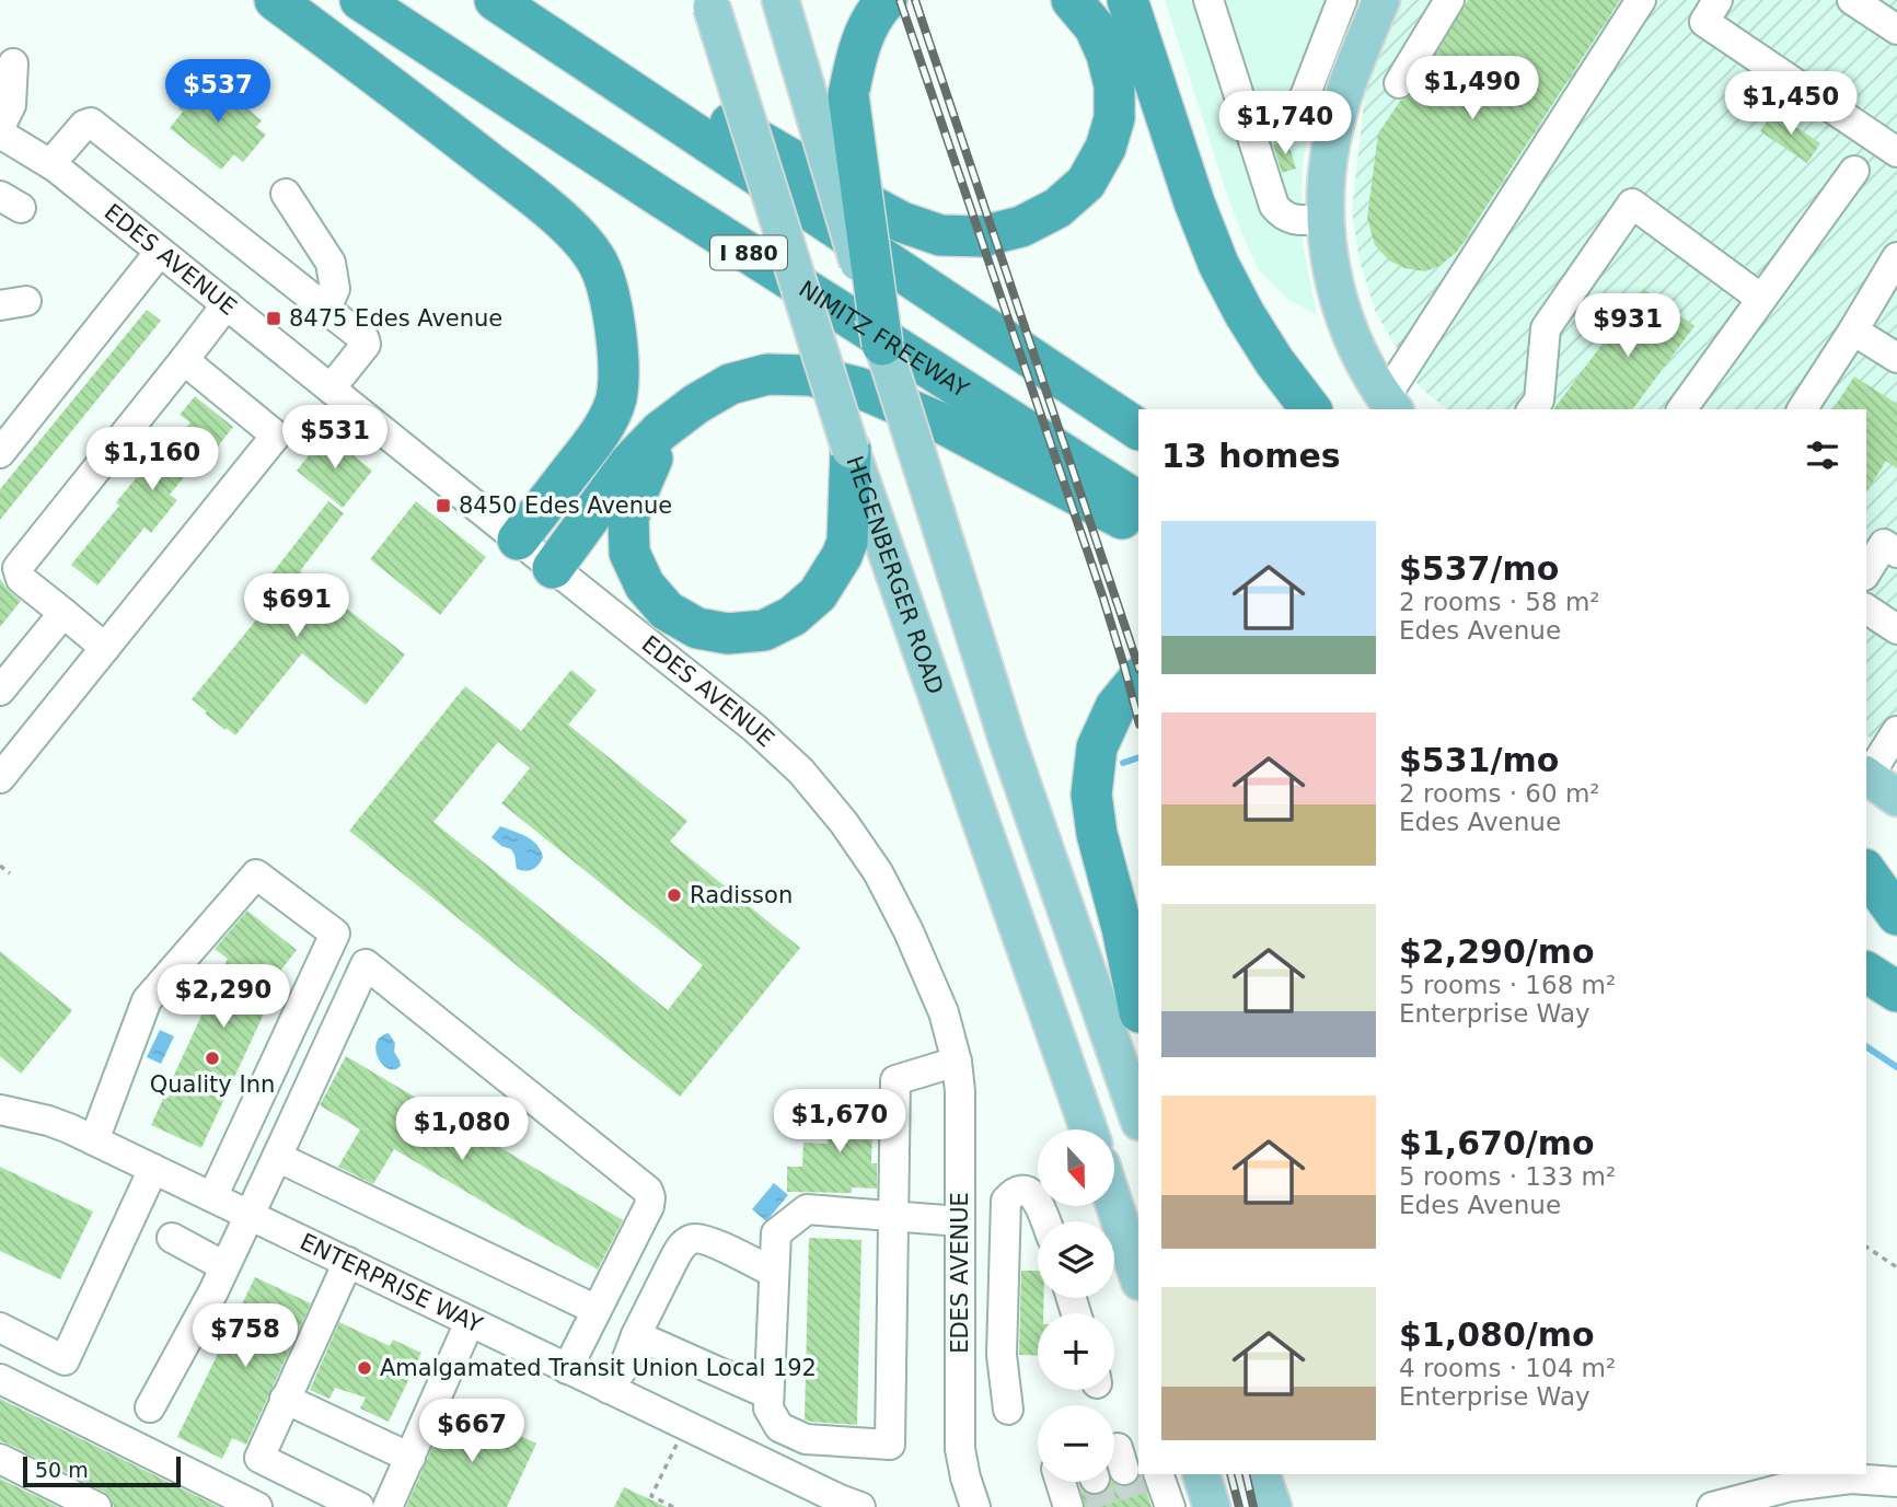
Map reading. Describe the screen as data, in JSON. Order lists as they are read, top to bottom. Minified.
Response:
{"streets":{"highway":["I 880","NIMITZ FREEWAY"],"main road":["HEGENBERGER ROAD"],"street":["EDES AVENUE","ENTERPRISE WAY"]},"places":{"transit":["8475 Edes Avenue","8450 Edes Avenue"],"other":["Radisson","Quality Inn","Amalgamated Transit Union Local 192"]},"scale_bar":"50 m","north":"bottom","page":{"price":["$1,490","$537","$1,450","$1,740","$931","$531","$1,160","$691","$2,290","$1,670","$1,080","$758","$667"],"heading":"13 homes","list":[{"name":"$537/mo","note":"2 rooms · 58 m² · Edes Avenue"},{"name":"$531/mo","note":"2 rooms · 60 m² · Edes Avenue"},{"name":"$2,290/mo","note":"5 rooms · 168 m² · Enterprise Way"},{"name":"$1,670/mo","note":"5 rooms · 133 m² · Edes Avenue"},{"name":"$1,080/mo","note":"4 rooms · 104 m² · Enterprise Way"}],"map_buttons":["+","−"],"scale":"50 m"}}
